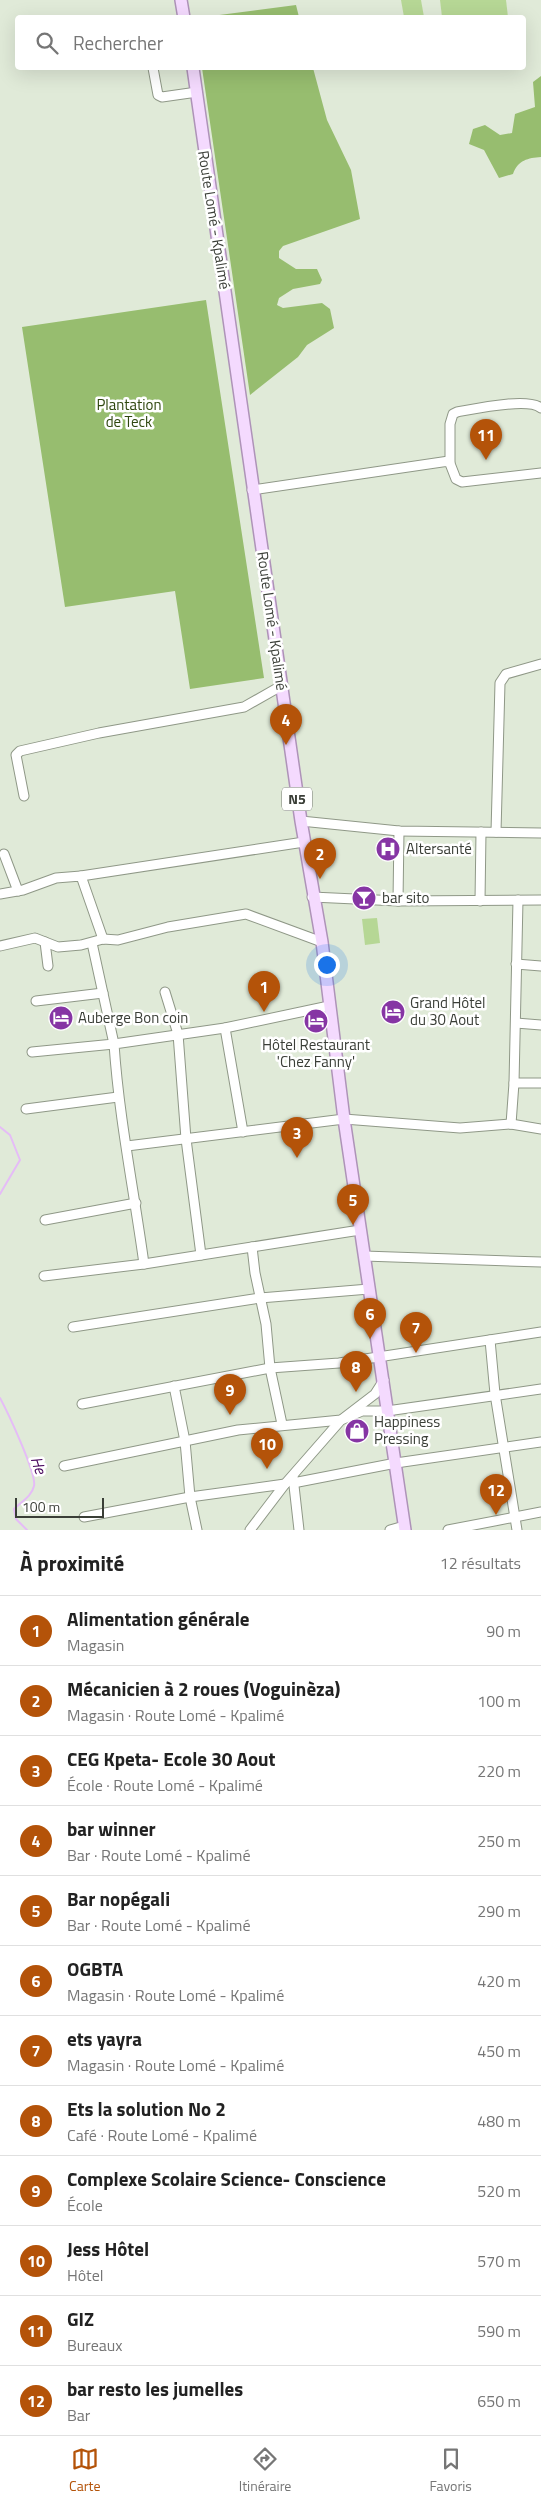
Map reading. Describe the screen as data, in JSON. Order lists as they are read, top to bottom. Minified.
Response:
{"streets":{"main road":["Route Lomé - Kpalimé","N5"]},"water":["He"],"parks":["Plantation de Teck"],"places":{"hospital":["Altersanté"],"bar":["bar sito"],"hotel":["Grand Hôtel du 30 Aout","Auberge Bon coin","Hôtel Restaurant 'Chez Fanny'"],"shop":["Happiness Pressing"]},"scale_bar":"100 m","page":{"search":"Rechercher","pins":["11","4","2","1","3","5","6","7","8","9","10","12"],"scale":"100 m","heading":["À proximité","12 résultats"],"list":[{"mark":"1","name":"Alimentation générale","note":"Magasin","value":"90 m"},{"mark":"2","name":"Mécanicien à 2 roues (Voguinèza)","note":"Magasin · Route Lomé - Kpalimé","value":"100 m"},{"mark":"3","name":"CEG Kpeta- Ecole 30 Aout","note":"École · Route Lomé - Kpalimé","value":"220 m"},{"mark":"4","name":"bar winner","note":"Bar · Route Lomé - Kpalimé","value":"250 m"},{"mark":"5","name":"Bar nopégali","note":"Bar · Route Lomé - Kpalimé","value":"290 m"},{"mark":"6","name":"OGBTA","note":"Magasin · Route Lomé - Kpalimé","value":"420 m"},{"mark":"7","name":"ets yayra","note":"Magasin · Route Lomé - Kpalimé","value":"450 m"},{"mark":"8","name":"Ets la solution No 2","note":"Café · Route Lomé - Kpalimé","value":"480 m"},{"mark":"9","name":"Complexe Scolaire Science- Conscience","note":"École","value":"520 m"},{"mark":"10","name":"Jess Hôtel","note":"Hôtel","value":"570 m"},{"mark":"11","name":"GIZ","note":"Bureaux","value":"590 m"},{"mark":"12","name":"bar resto les jumelles","note":"Bar","value":"650 m"}],"nav":["Carte","Itinéraire","Favoris"]}}
